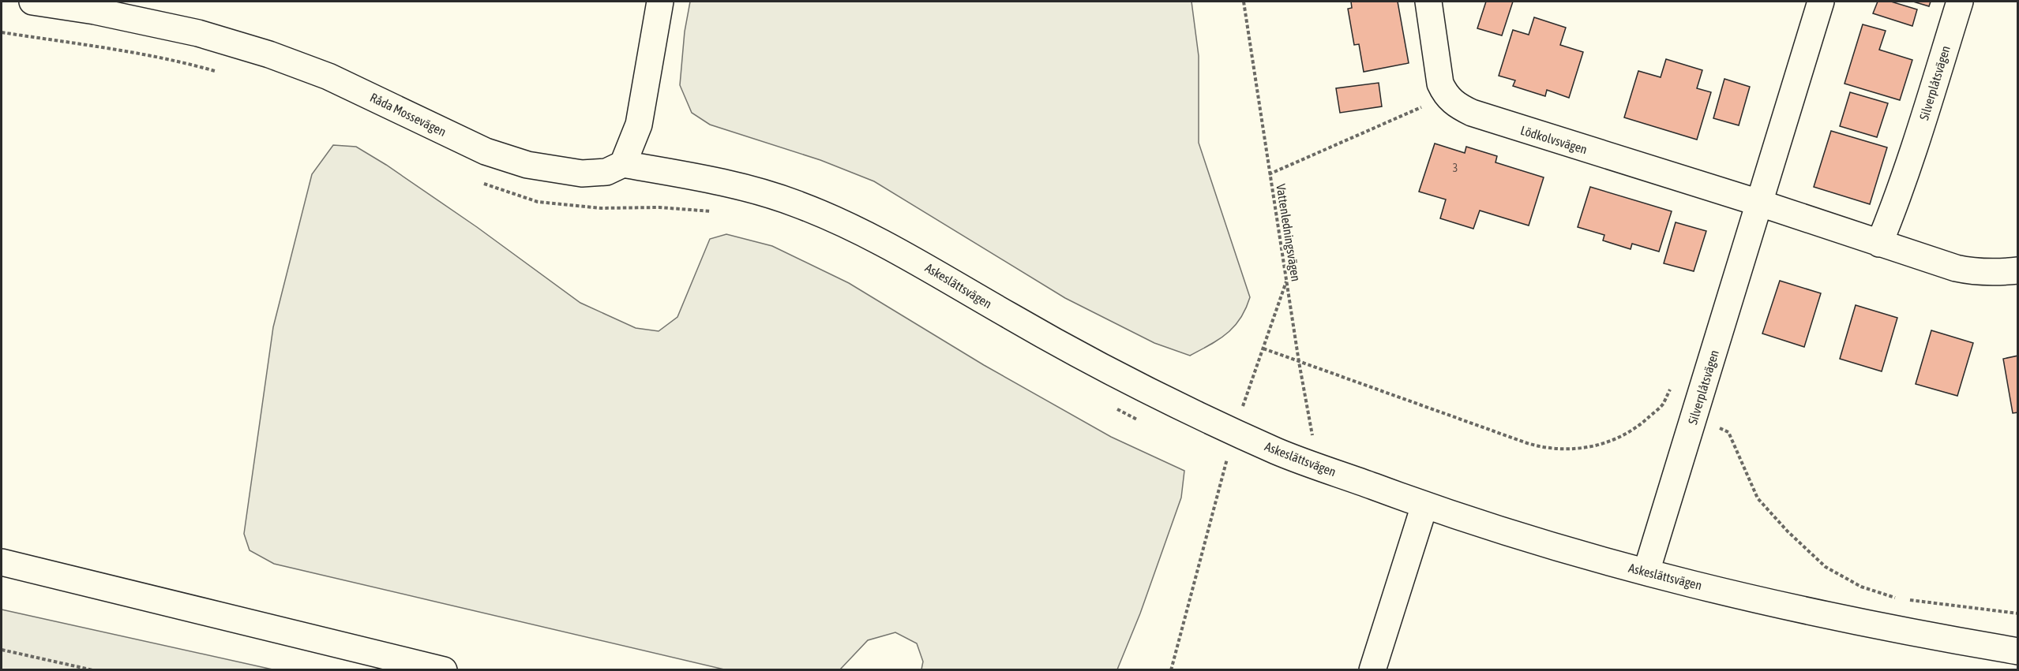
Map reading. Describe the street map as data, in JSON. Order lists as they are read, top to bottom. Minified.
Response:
{"streets":{"street":["Silverplåtsvägen","Råda Mossevägen","Lödkolvsvägen","Askeslättsvägen"],"path":["Vattenledningsvägen"]},"crossings":[["Silverplåtsvägen","Lödkolvsvägen"],["Silverplåtsvägen","Askeslättsvägen"],["Råda Mossevägen","Askeslättsvägen"],["Vattenledningsvägen","Askeslättsvägen"]],"house_numbers":["3"]}
